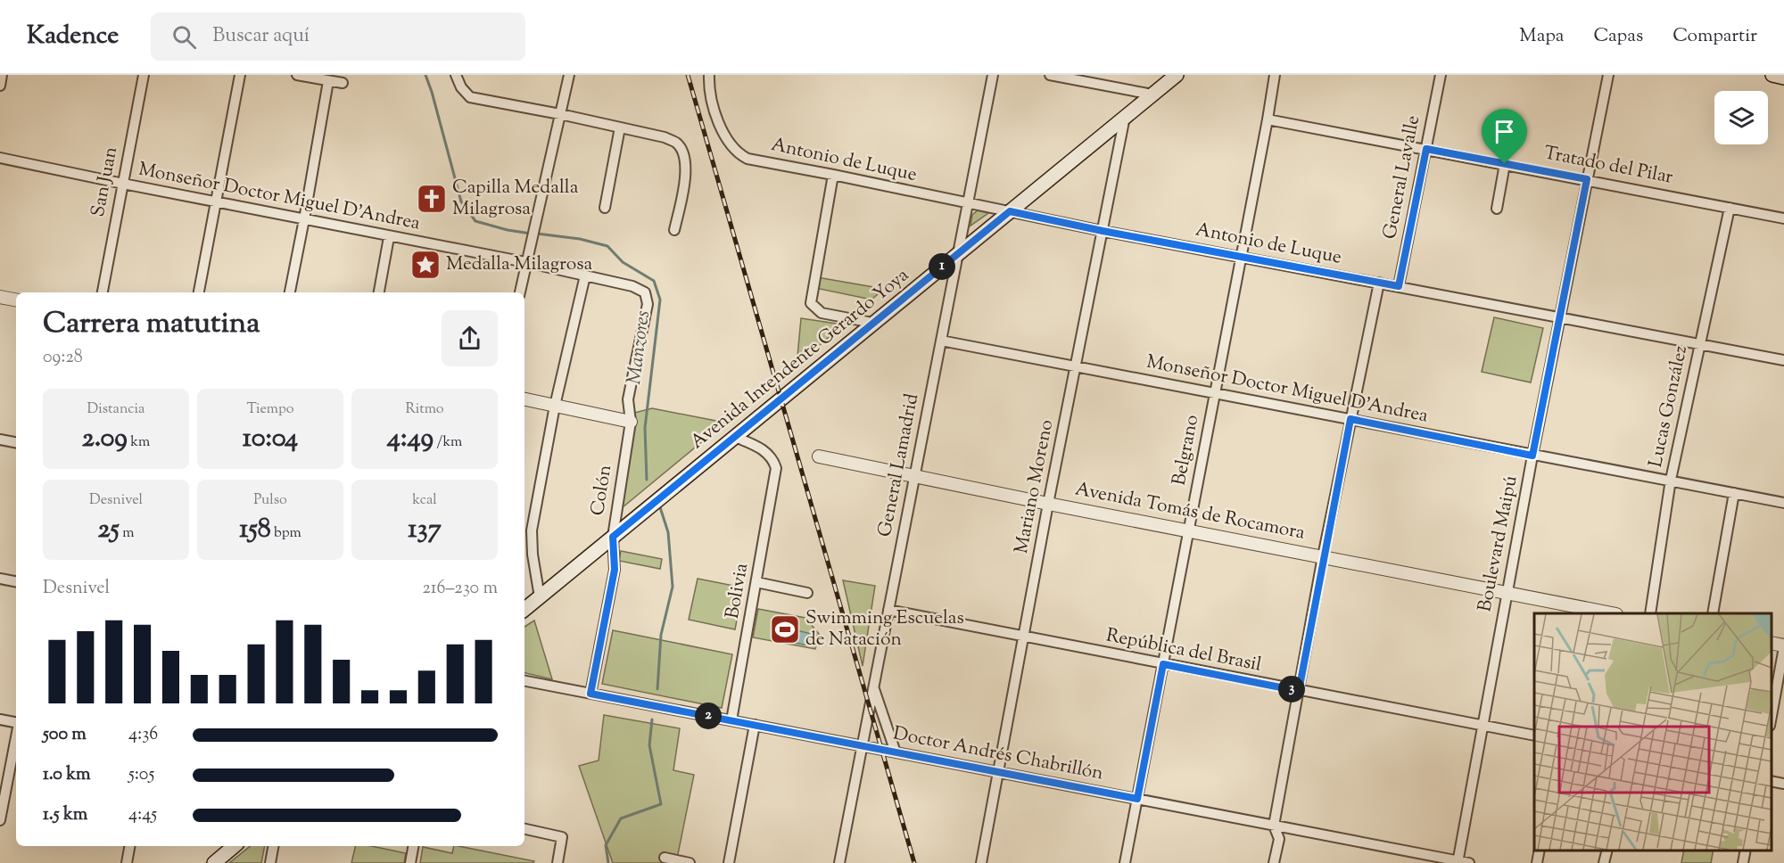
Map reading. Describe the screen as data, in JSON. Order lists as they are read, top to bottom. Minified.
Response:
{"streets":{"main road":["Avenida Intendente Gerardo Yoya"],"street":["Antonio de Luque","Tratado del Pilar","General Lavalle","San Juan","Monseñor Doctor Miguel D'Andrea","Lucas González","Belgrano","General Lamadrid","Mariano Moreno","Colón","Avenida Tomás de Rocamora","Boulevard Maipú","Bolivia","República del Brasil","Doctor Andrés Chabrillón"]},"crossings":[["Antonio de Luque","General Lavalle"],["Antonio de Luque","Avenida Intendente Gerardo Yoya"],["Antonio de Luque","Lucas González"],["Antonio de Luque","Belgrano"],["Antonio de Luque","General Lamadrid"],["Antonio de Luque","Mariano Moreno"],["Antonio de Luque","Boulevard Maipú"],["Tratado del Pilar","General Lavalle"],["Tratado del Pilar","Lucas González"],["Tratado del Pilar","Belgrano"],["Tratado del Pilar","Boulevard Maipú"],["San Juan","Monseñor Doctor Miguel D'Andrea"],["Monseñor Doctor Miguel D'Andrea","Lucas González"],["Monseñor Doctor Miguel D'Andrea","Belgrano"],["Monseñor Doctor Miguel D'Andrea","General Lamadrid"],["Monseñor Doctor Miguel D'Andrea","Mariano Moreno"],["Monseñor Doctor Miguel D'Andrea","Colón"],["Monseñor Doctor Miguel D'Andrea","Boulevard Maipú"],["Avenida Intendente Gerardo Yoya","General Lamadrid"],["Avenida Intendente Gerardo Yoya","Mariano Moreno"],["Avenida Intendente Gerardo Yoya","Colón"],["Avenida Intendente Gerardo Yoya","Bolivia"],["Belgrano","Avenida Tomás de Rocamora"],["Belgrano","República del Brasil"],["Belgrano","Doctor Andrés Chabrillón"],["General Lamadrid","Avenida Tomás de Rocamora"],["General Lamadrid","República del Brasil"],["General Lamadrid","Doctor Andrés Chabrillón"],["Mariano Moreno","Avenida Tomás de Rocamora"],["Mariano Moreno","República del Brasil"],["Mariano Moreno","Doctor Andrés Chabrillón"],["Colón","Doctor Andrés Chabrillón"],["Avenida Tomás de Rocamora","Boulevard Maipú"],["Boulevard Maipú","República del Brasil"],["Boulevard Maipú","Doctor Andrés Chabrillón"],["Bolivia","Doctor Andrés Chabrillón"]],"water":["Manzores"],"places":{"church":["Capilla Medalla Milagrosa"],"place":["Medalla Milagrosa"],"sports":["Swimming Escuelas de Natación"]},"page":{"header":"Kadence","search":"Buscar aquí","nav":["Mapa","Capas","Compartir"],"pins":["1","3","2"],"heading":["Carrera matutina","09:28"],"stats":[["Distancia","2.09 km"],["Tiempo","10:04"],["Ritmo","4:49 /km"],["Desnivel","25 m"],["Pulso","158 bpm"],["kcal","137"]],"chart":["Desnivel","216–230 m"],"list":[{"name":"500 m","note":"4:36"},{"name":"1.0 km","note":"5:05"},{"name":"1.5 km","note":"4:45"}]}}
